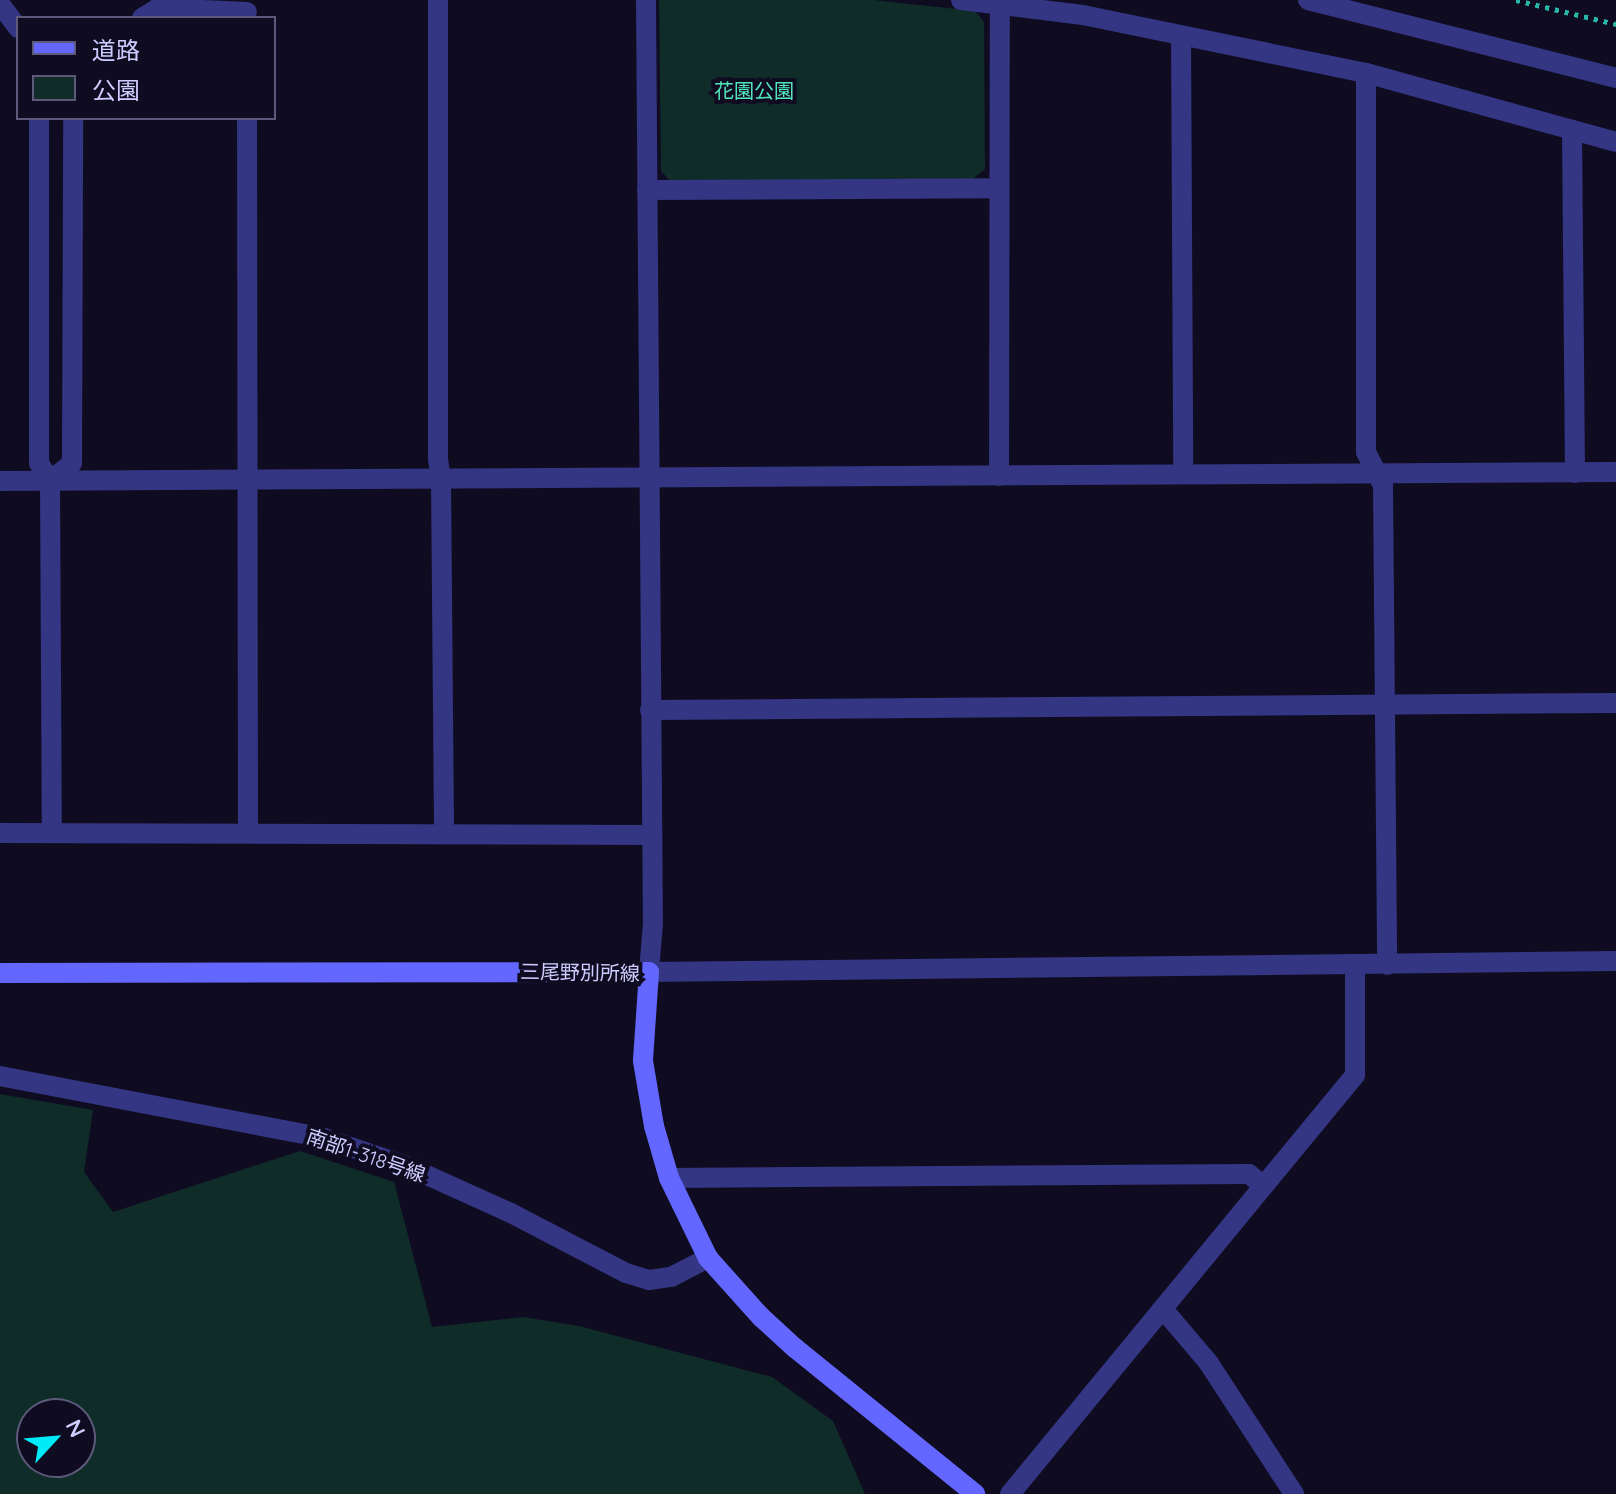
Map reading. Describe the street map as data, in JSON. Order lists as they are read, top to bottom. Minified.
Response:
{"streets":{"main road":["三尾野別所線"],"street":["南部1-318号線"]},"crossings":[["三尾野別所線","南部1-318号線"]],"parks":["花園公園"],"legend":["道路","公園"],"north":"top right"}
